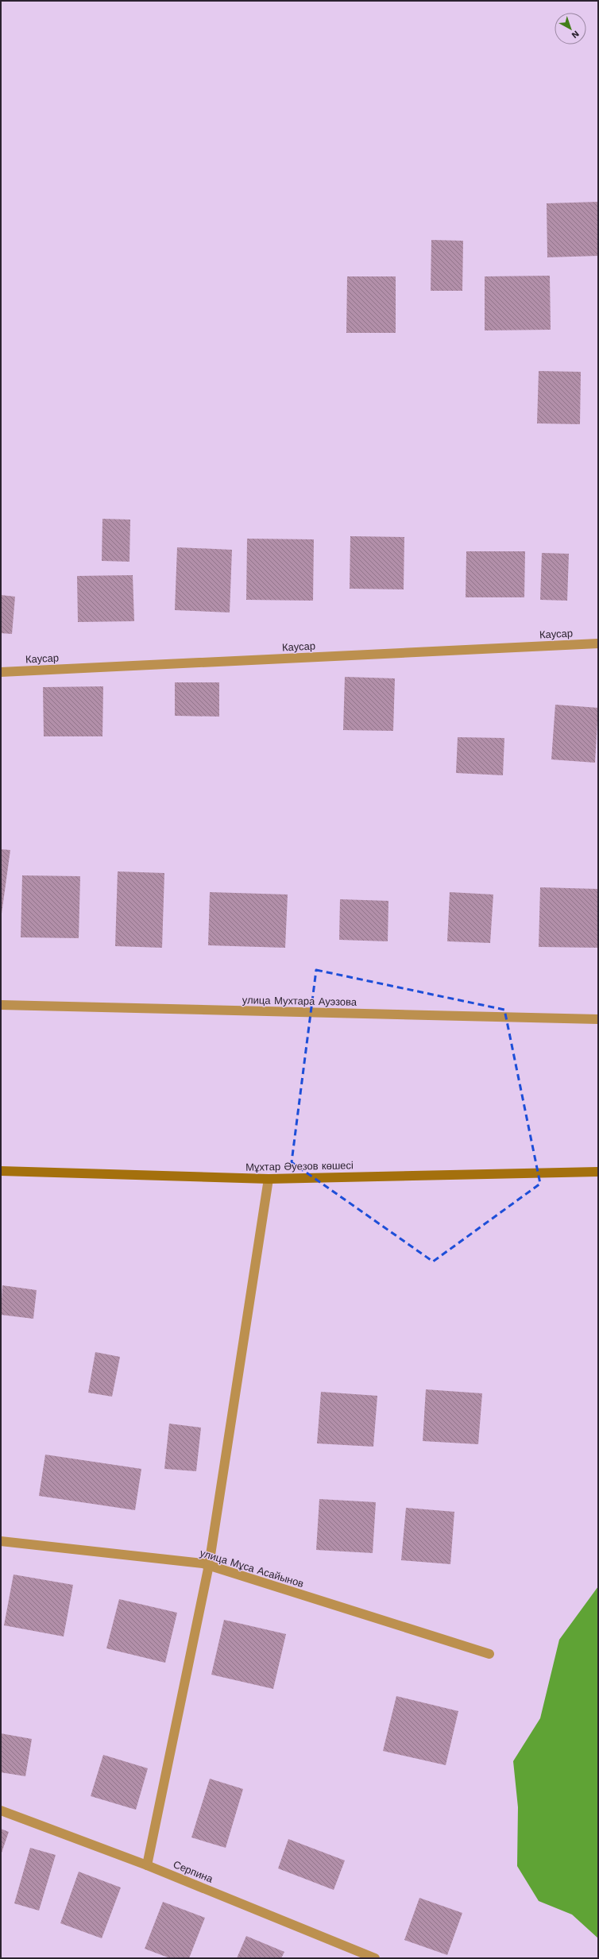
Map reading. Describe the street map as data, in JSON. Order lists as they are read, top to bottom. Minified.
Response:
{"streets":{"main road":["Мұхтар Әуезов көшесі"],"street":["Каусар","улица Мухтара Ауэзова","улица Мұса Асайынов","Серпина"]},"north":"bottom right"}
